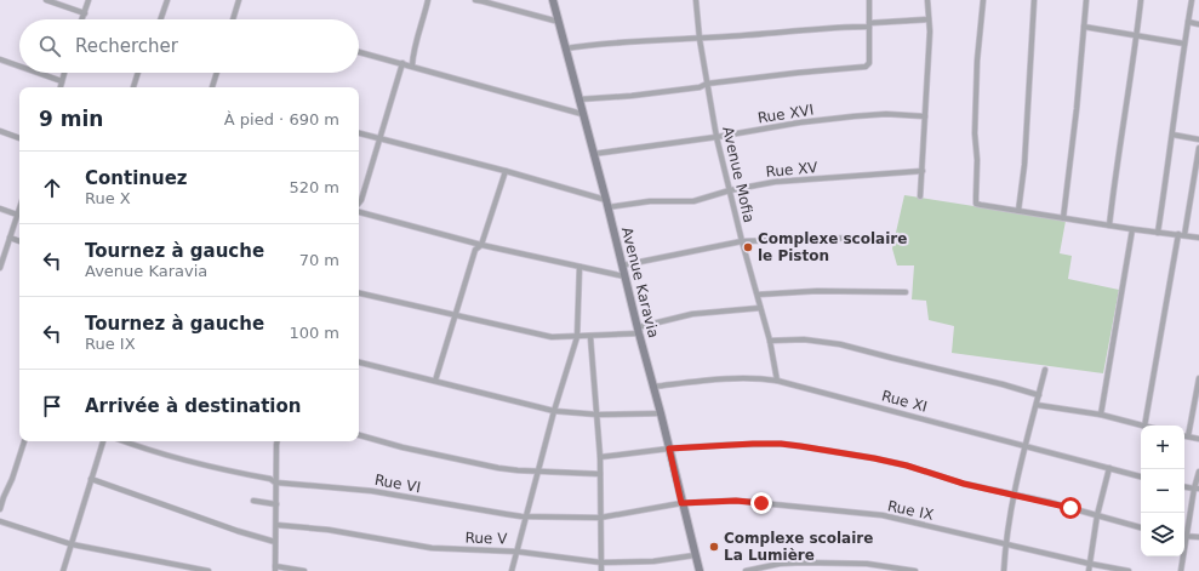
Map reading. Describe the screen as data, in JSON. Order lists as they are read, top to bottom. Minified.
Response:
{"streets":{"street":["Rue XVI","Rue XV","Avenue Mofia","Avenue Karavia","Rue XI","Rue VI","Rue IX","Rue V"]},"crossings":[["Rue XVI","Avenue Mofia"],["Rue XVI","Avenue Karavia"],["Rue XV","Avenue Mofia"],["Rue XV","Avenue Karavia"],["Avenue Mofia","Rue XI"],["Avenue Karavia","Rue XI"],["Avenue Karavia","Rue VI"],["Avenue Karavia","Rue IX"],["Avenue Karavia","Rue V"],["Rue VI","Rue IX"]],"places":["Complexe scolaire le Piston","Complexe scolaire La Lumière"],"page":{"search":"Rechercher","heading":["9 min","À pied · 690 m"],"list":[["Continuez","Rue X","520 m"],["Tournez à gauche","Avenue Karavia","70 m"],["Tournez à gauche","Rue IX","100 m"],"Arrivée à destination"],"map_buttons":["+","−"]}}
